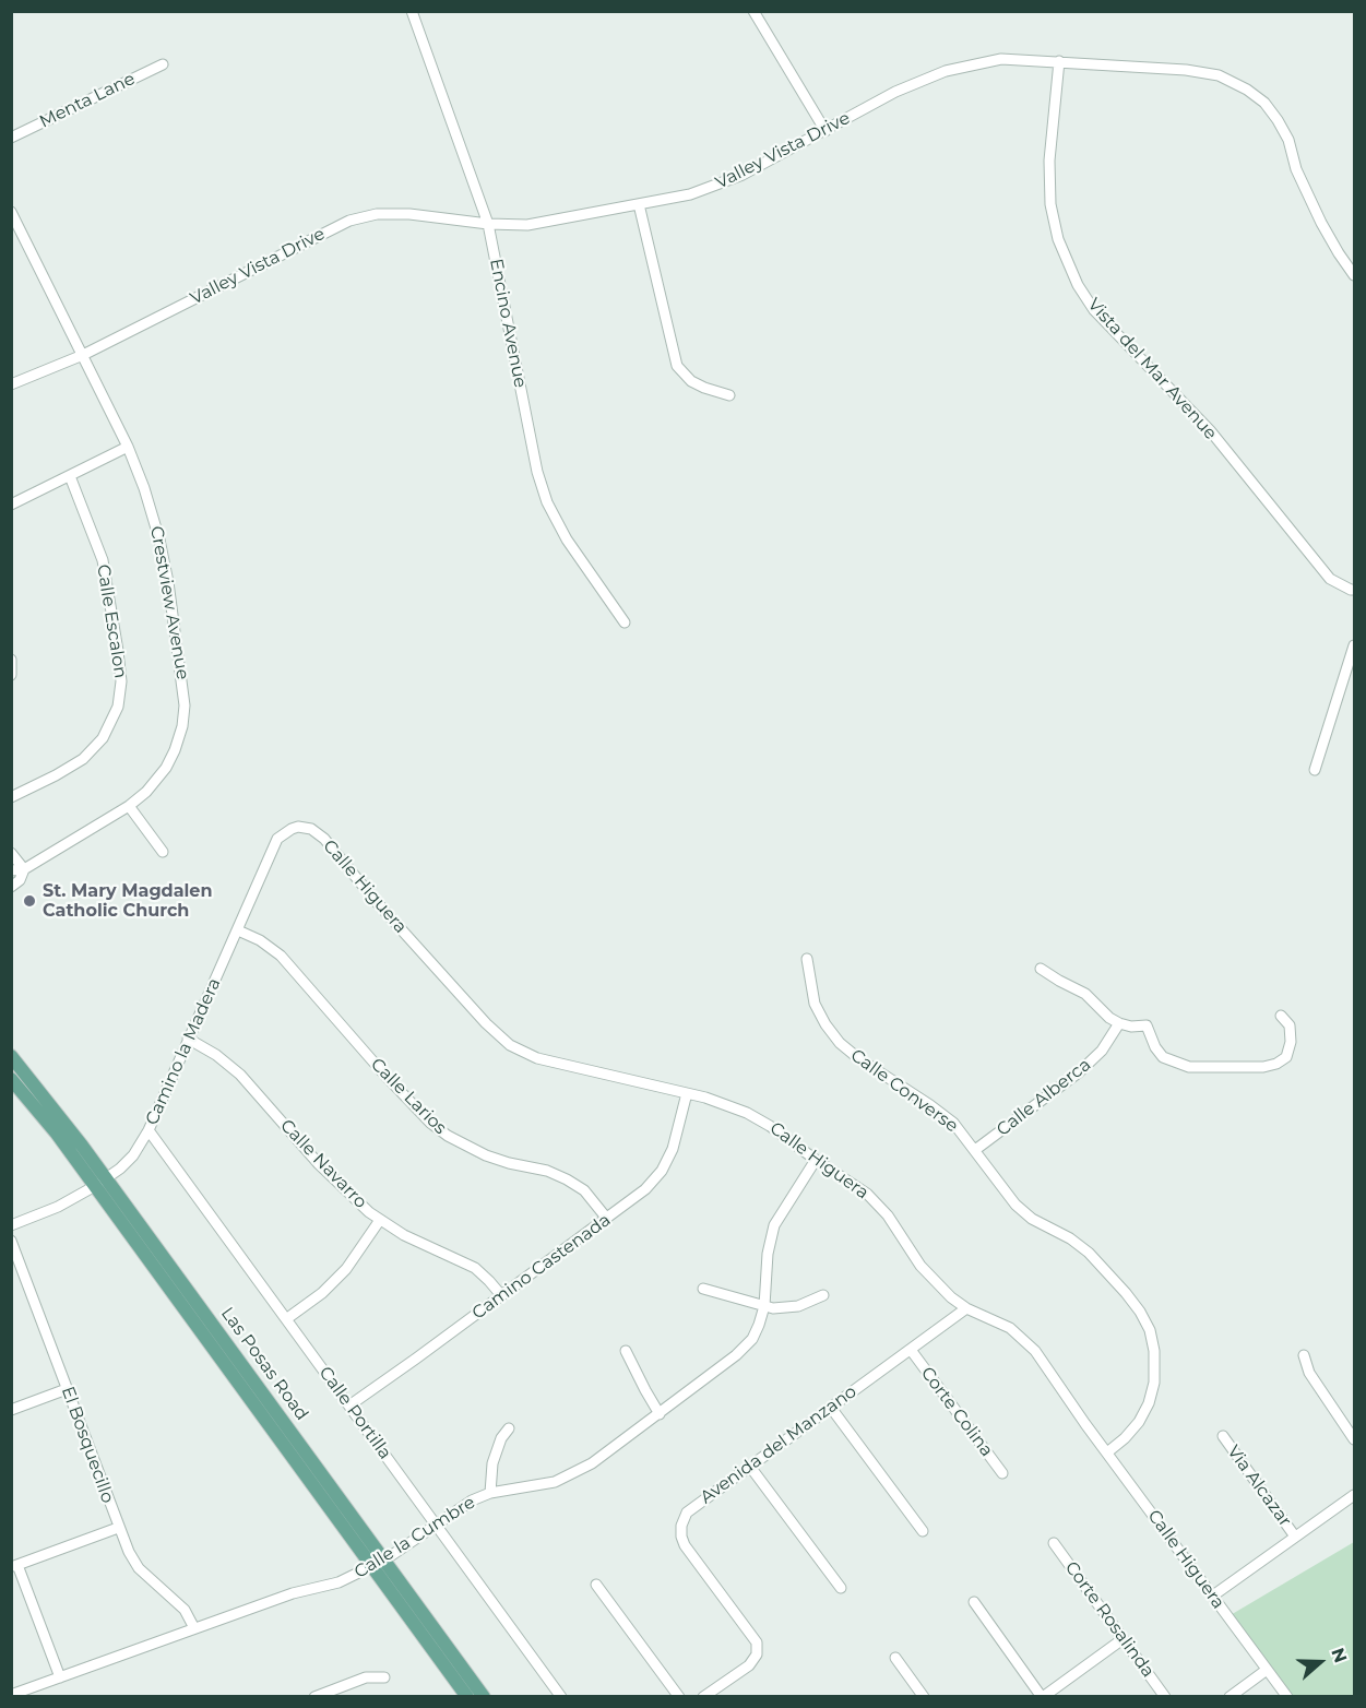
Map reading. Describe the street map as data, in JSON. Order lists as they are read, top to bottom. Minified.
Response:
{"streets":{"main road":["Las Posas Road"],"street":["Menta Lane","Valley Vista Drive","Encino Avenue","Vista del Mar Avenue","Crestview Avenue","Calle Escalon","Calle Higuera","Camino la Madera","Calle Converse","Calle Larios","Calle Alberca","Calle Navarro","Camino Castenada","Corte Colina","Calle Portilla","El Bosquecillo","Avenida del Manzano","Via Alcazar","Calle la Cumbre","Corte Rosalinda"]},"crossings":[["Valley Vista Drive","Encino Avenue"],["Valley Vista Drive","Vista del Mar Avenue"],["Valley Vista Drive","Crestview Avenue"],["Calle Higuera","Camino la Madera"],["Calle Higuera","Calle Converse"],["Calle Higuera","Camino Castenada"],["Calle Higuera","Avenida del Manzano"],["Calle Higuera","Calle la Cumbre"],["Camino la Madera","Calle Larios"],["Camino la Madera","Calle Navarro"],["Camino la Madera","Las Posas Road"],["Camino la Madera","Calle Portilla"],["Calle Converse","Calle Alberca"],["Calle Larios","Camino Castenada"],["Calle Navarro","Camino Castenada"],["Camino Castenada","Calle Portilla"],["Las Posas Road","Calle la Cumbre"],["Corte Colina","Avenida del Manzano"],["Calle Portilla","Calle la Cumbre"],["El Bosquecillo","Calle la Cumbre"]],"places":["St. Mary Magdalen Catholic Church"],"north":"right"}
